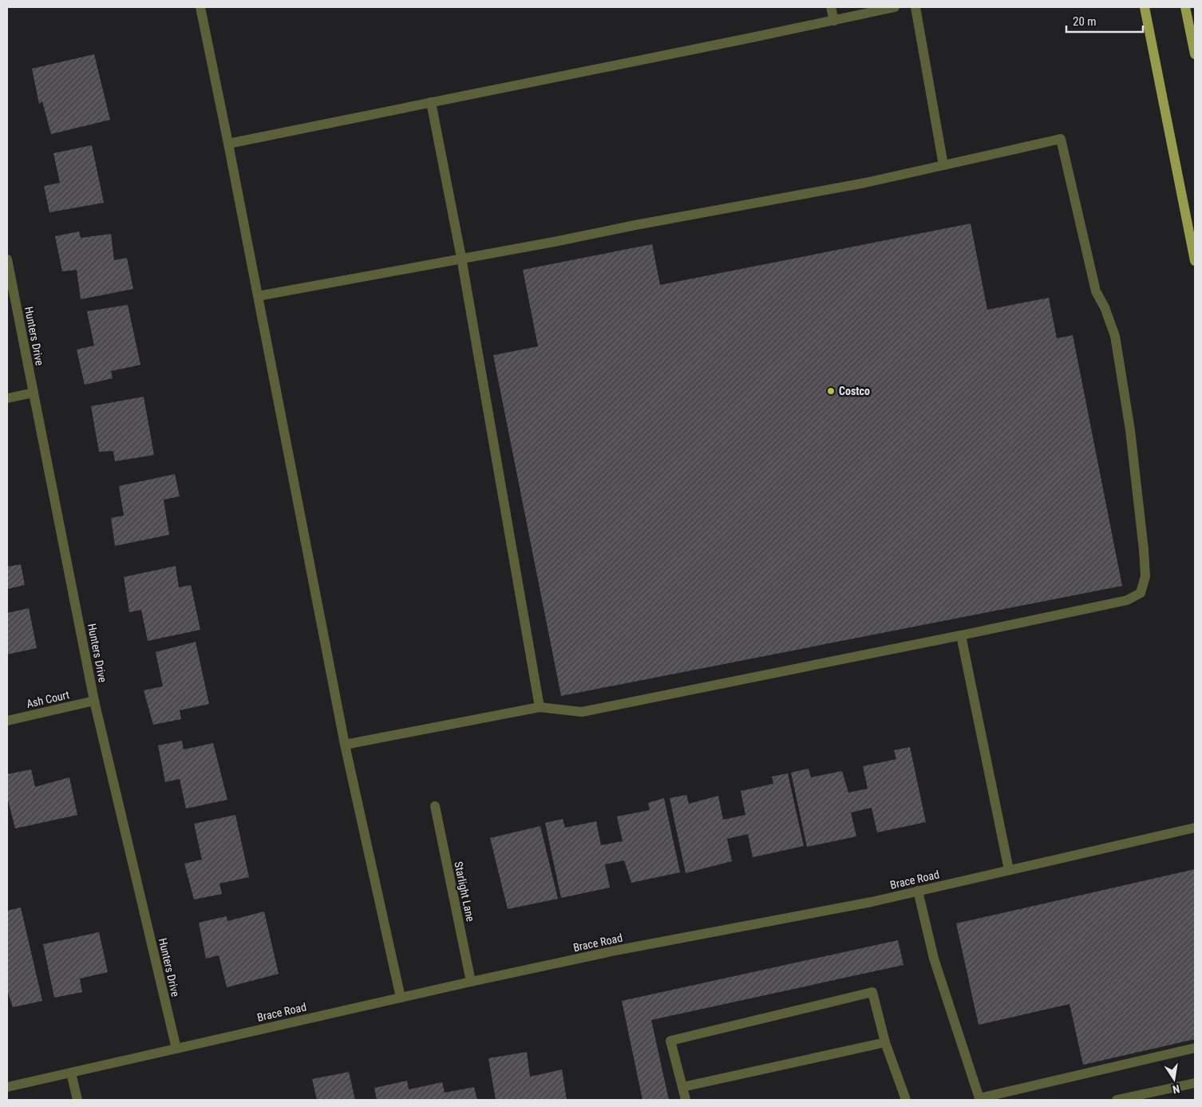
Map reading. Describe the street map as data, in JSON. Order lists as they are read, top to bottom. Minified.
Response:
{"streets":{"street":["Hunters Drive","Ash Court","Brace Road","Starlight Lane"]},"crossings":[["Hunters Drive","Ash Court"],["Hunters Drive","Brace Road"],["Brace Road","Starlight Lane"]],"places":["Costco"],"scale_bar":"20 m","north":"bottom"}
